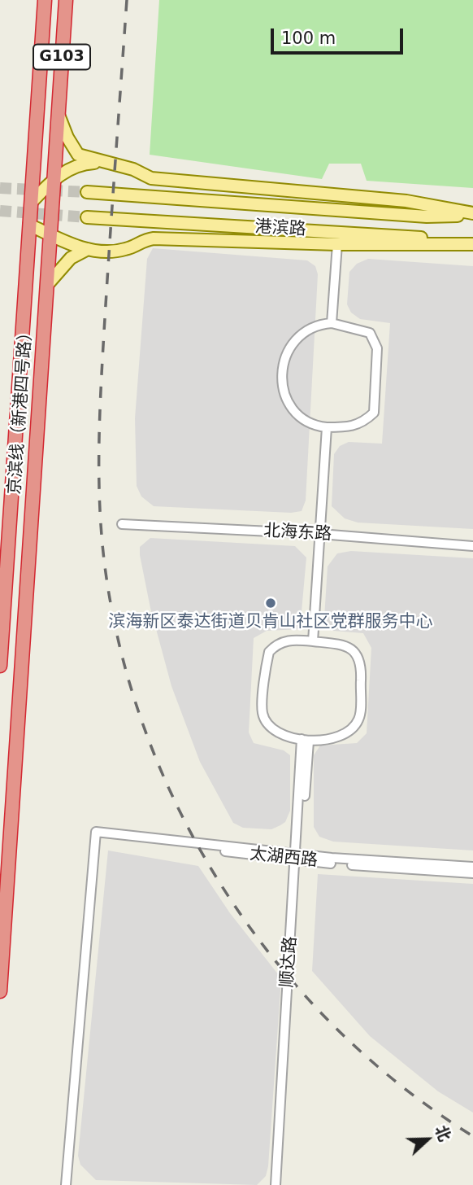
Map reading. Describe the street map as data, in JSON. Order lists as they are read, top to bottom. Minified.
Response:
{"streets":{"highway":["G103","京滨线（新港四号路）"],"main road":["港滨路"],"street":["北海东路","太湖西路","顺达路"]},"crossings":[["太湖西路","顺达路"]],"places":["滨海新区泰达街道贝肯山社区党群服务中心"],"scale_bar":"100 m","north":"right"}
